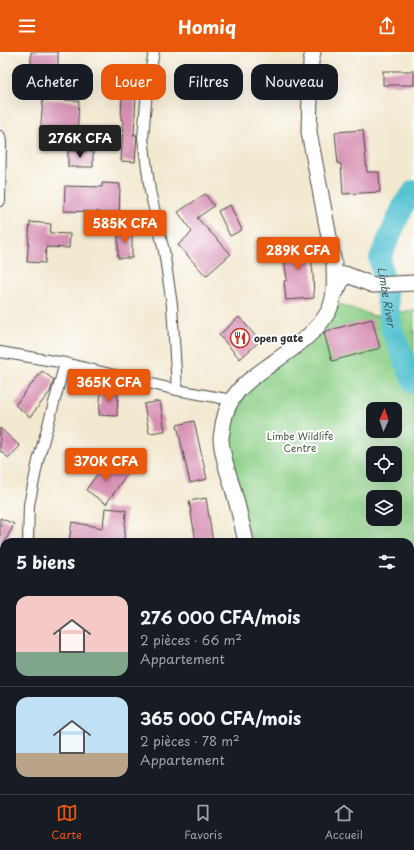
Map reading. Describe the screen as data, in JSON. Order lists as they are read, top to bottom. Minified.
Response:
{"water":["Limbe River"],"parks":["Limbe Wildlife Centre"],"places":{"restaurant":["open gate"]},"north":"top","page":{"header":"Homiq","chip":["Acheter","Louer","Filtres","Nouveau"],"price":["276K CFA","585K CFA","289K CFA","365K CFA","370K CFA"],"heading":"5 biens","list":[{"name":"276 000 CFA/mois","note":"2 pièces · 66 m² · Appartement"},{"name":"365 000 CFA/mois","note":"2 pièces · 78 m² · Appartement"}],"tabs":["Carte","Favoris","Accueil"]}}
